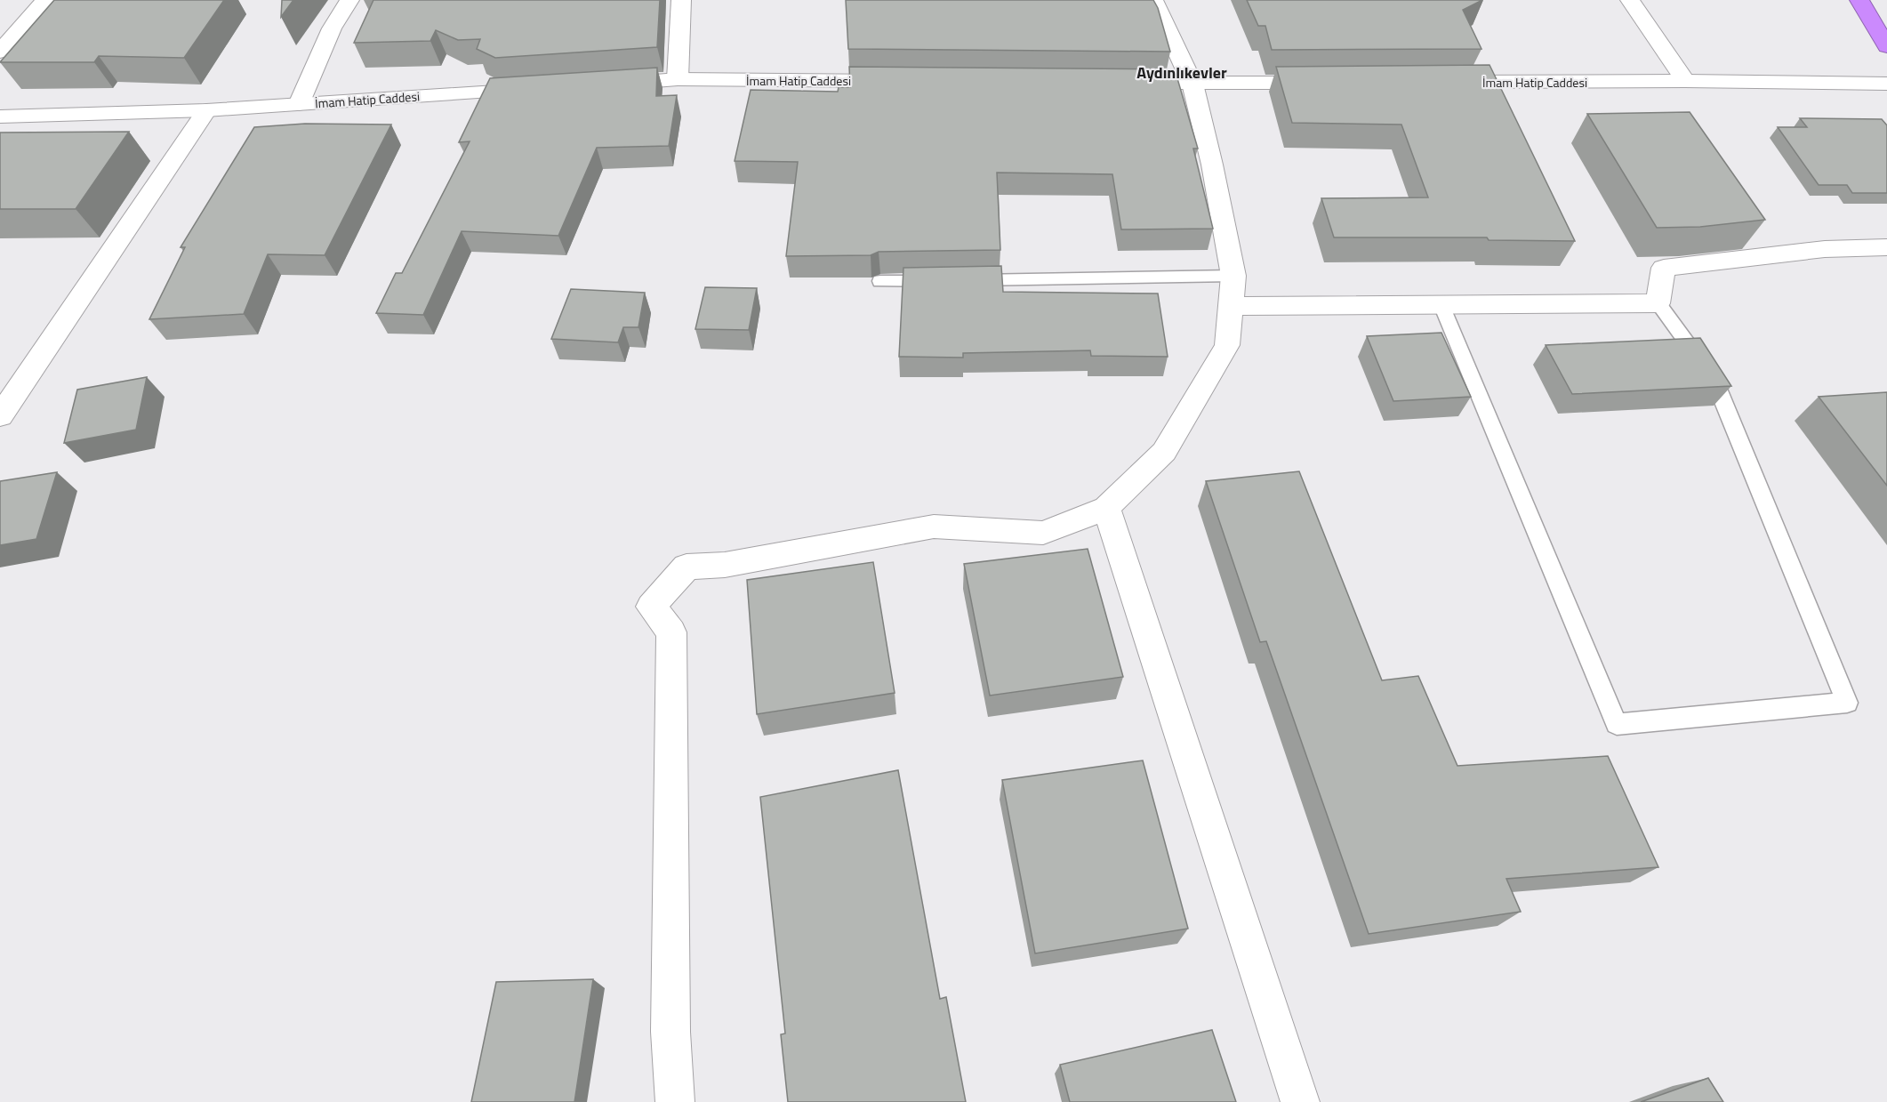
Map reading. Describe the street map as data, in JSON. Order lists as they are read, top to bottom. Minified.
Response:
{"streets":{"street":["İmam Hatip Caddesi"]},"districts":["Aydınlıkevler"]}
